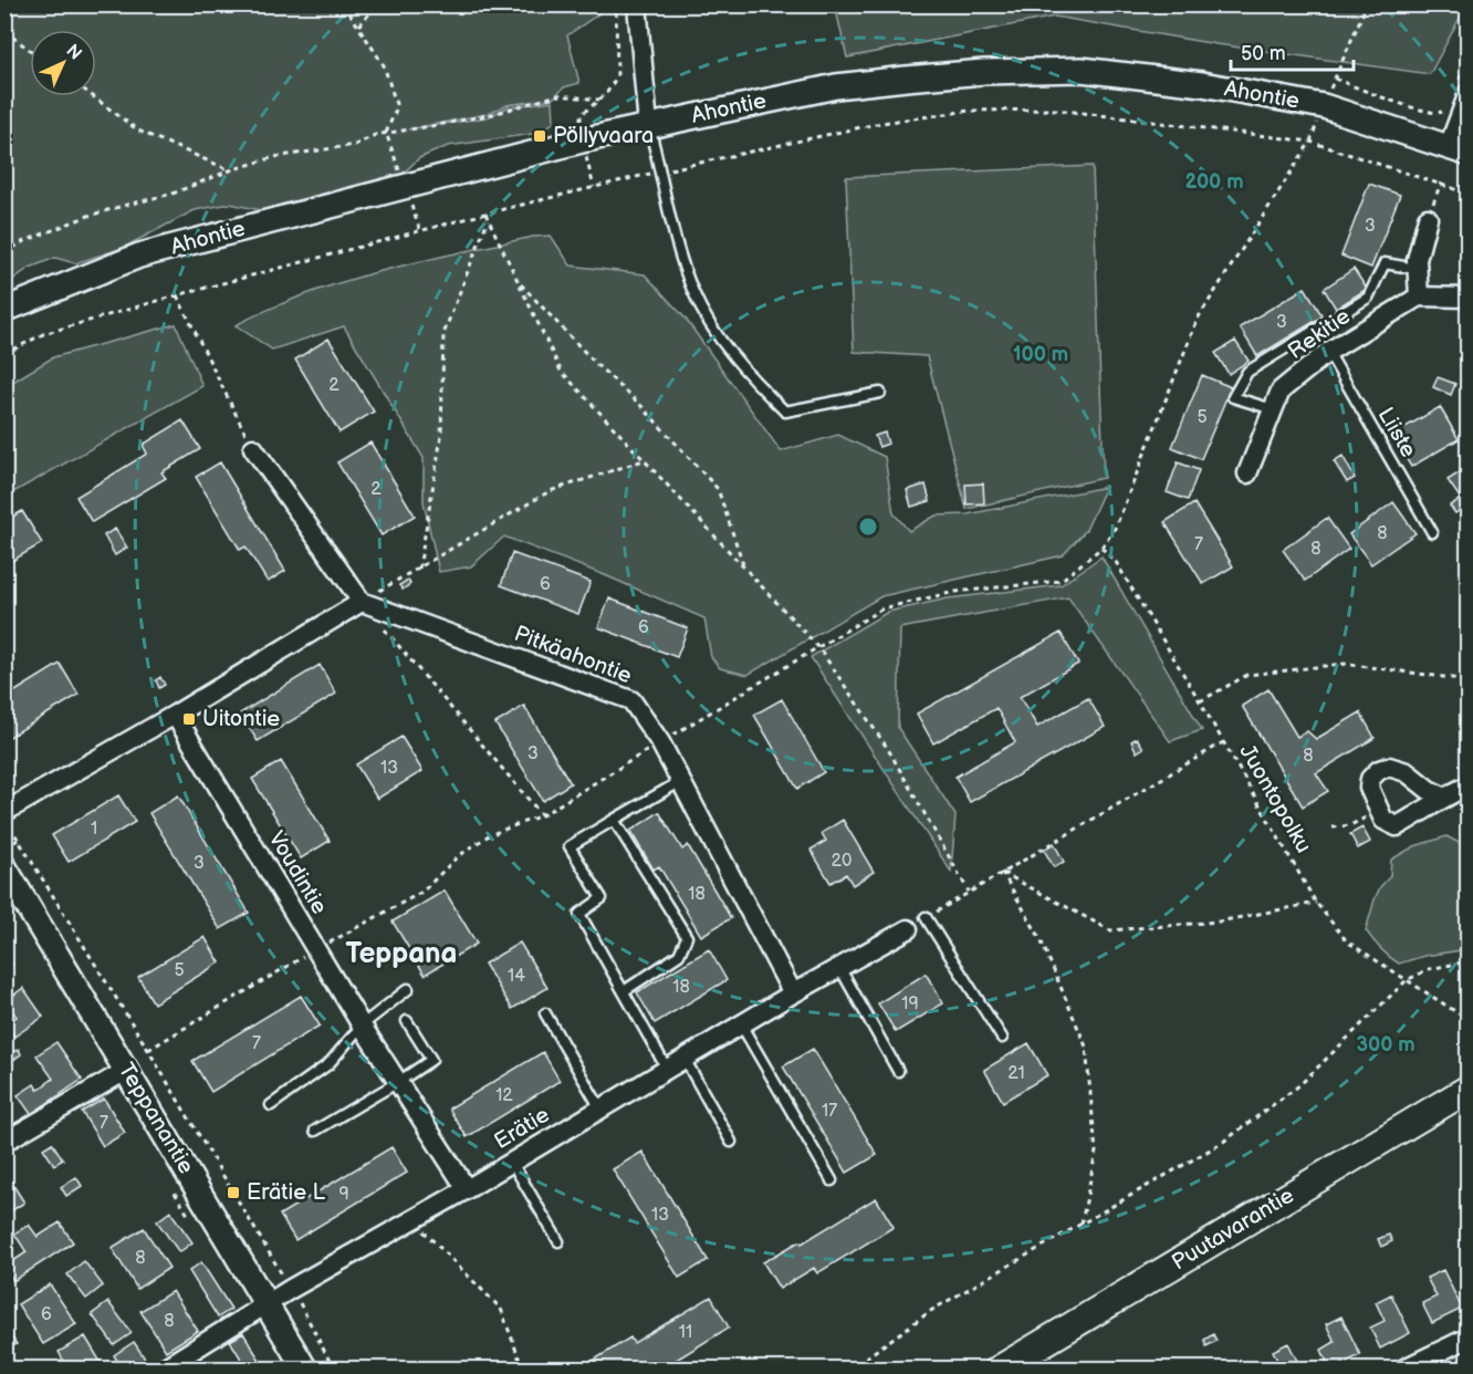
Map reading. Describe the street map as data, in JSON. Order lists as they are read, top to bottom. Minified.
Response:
{"streets":{"main road":["Puutavarantie"],"street":["Ahontie","Rekitie","Pitkäahontie","Voudintie","Teppanantie","Erätie"],"lane":["Liiste"],"path":["Juontopolku"]},"crossings":[["Rekitie","Liiste"],["Pitkäahontie","Erätie"],["Voudintie","Erätie"],["Teppanantie","Erätie"]],"districts":["Teppana"],"places":{"transit":["Pöllyvaara","Uitontie","Erätie L"]},"house_numbers":["3","3","2","5","2","8","7","8","6","6","3","8","13","1","20","3","18","5","14","18","19","7","21","12","17","7","9","13","8","6","8","11"],"scale_bar":"50 m","north":"top right","rings":["200 m","100 m","300 m"]}
